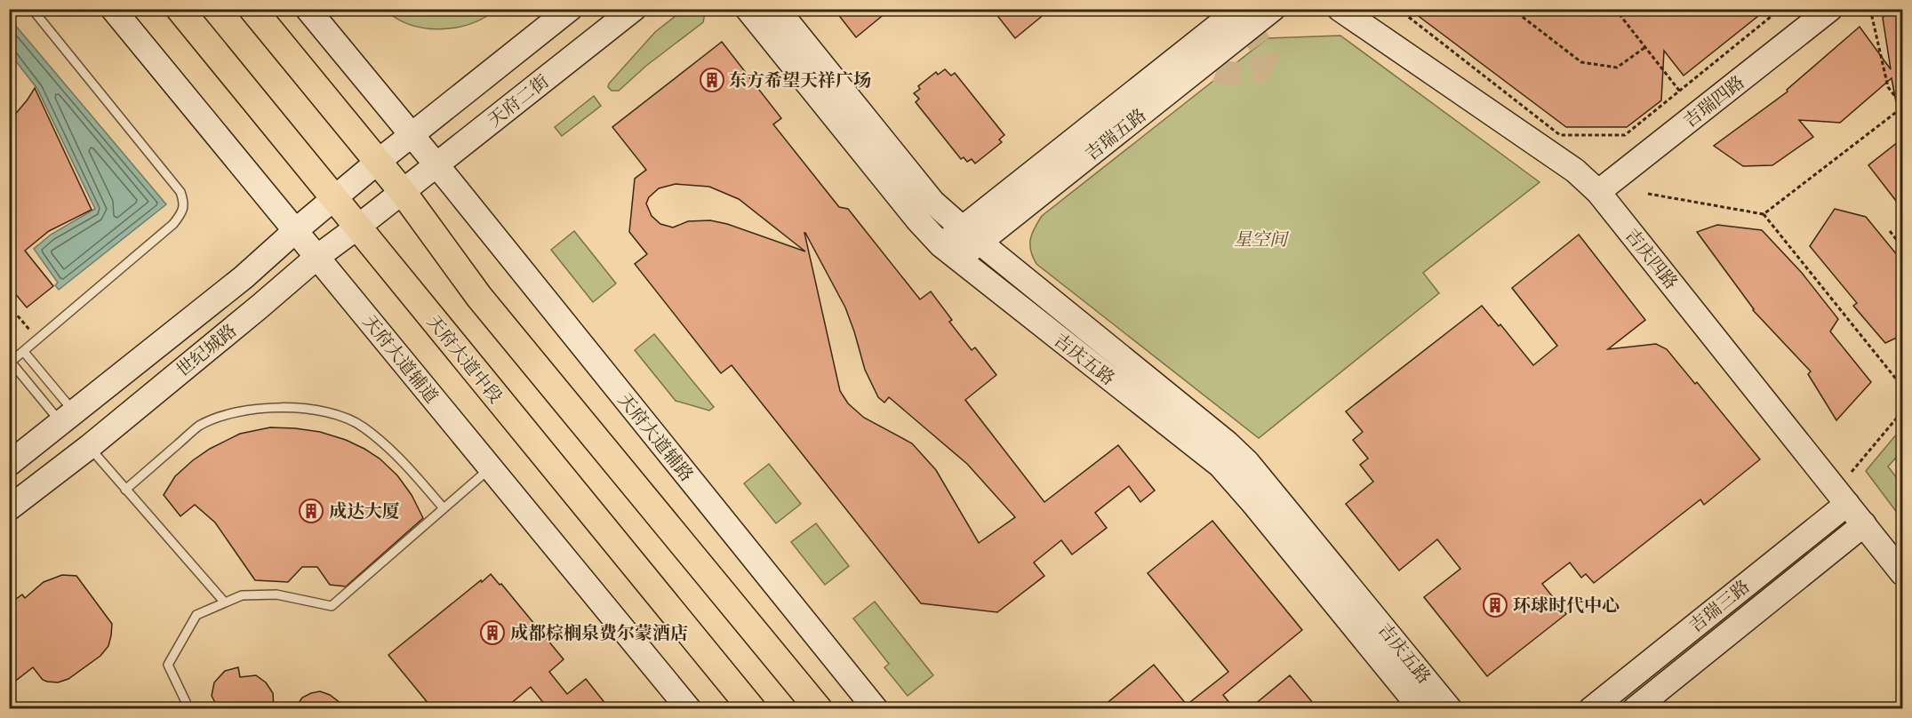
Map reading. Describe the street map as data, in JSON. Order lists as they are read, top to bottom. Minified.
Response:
{"streets":{"main road":["天府大道中段"],"street":["天府二街","吉瑞四路","吉瑞五路","吉庆四路","世纪城路","天府大道辅道","吉庆五路","天府大道辅路","吉瑞三路"]},"crossings":[["天府二街","世纪城路"],["天府二街","天府大道辅路"],["吉瑞四路","吉庆四路"],["吉瑞五路","吉庆五路"],["吉庆四路","吉瑞三路"],["世纪城路","天府大道辅道"],["世纪城路","天府大道中段"]],"parks":["星空间"],"places":{"building":["东方希望天祥广场","成达大厦","环球时代中心","成都棕榈泉费尔蒙酒店"]}}
